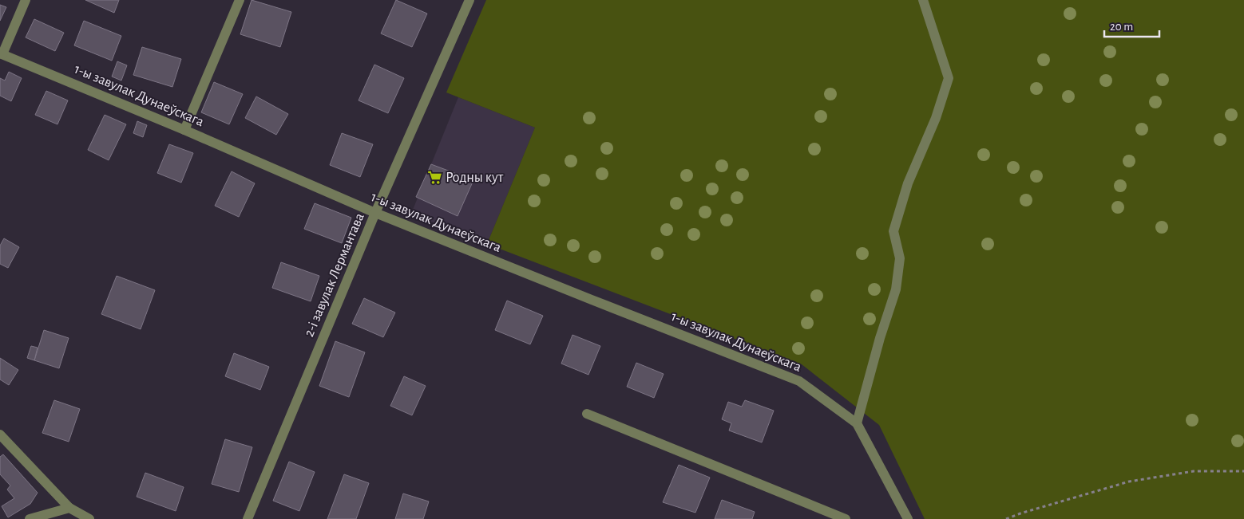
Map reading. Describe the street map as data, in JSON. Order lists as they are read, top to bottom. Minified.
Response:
{"streets":{"street":["1-ы завулак Дунаеўскага","2-і завулак Лермантава"]},"crossings":[["1-ы завулак Дунаеўскага","2-і завулак Лермантава"]],"places":{"supermarket":["Родны кут"]},"scale_bar":"20 m"}
